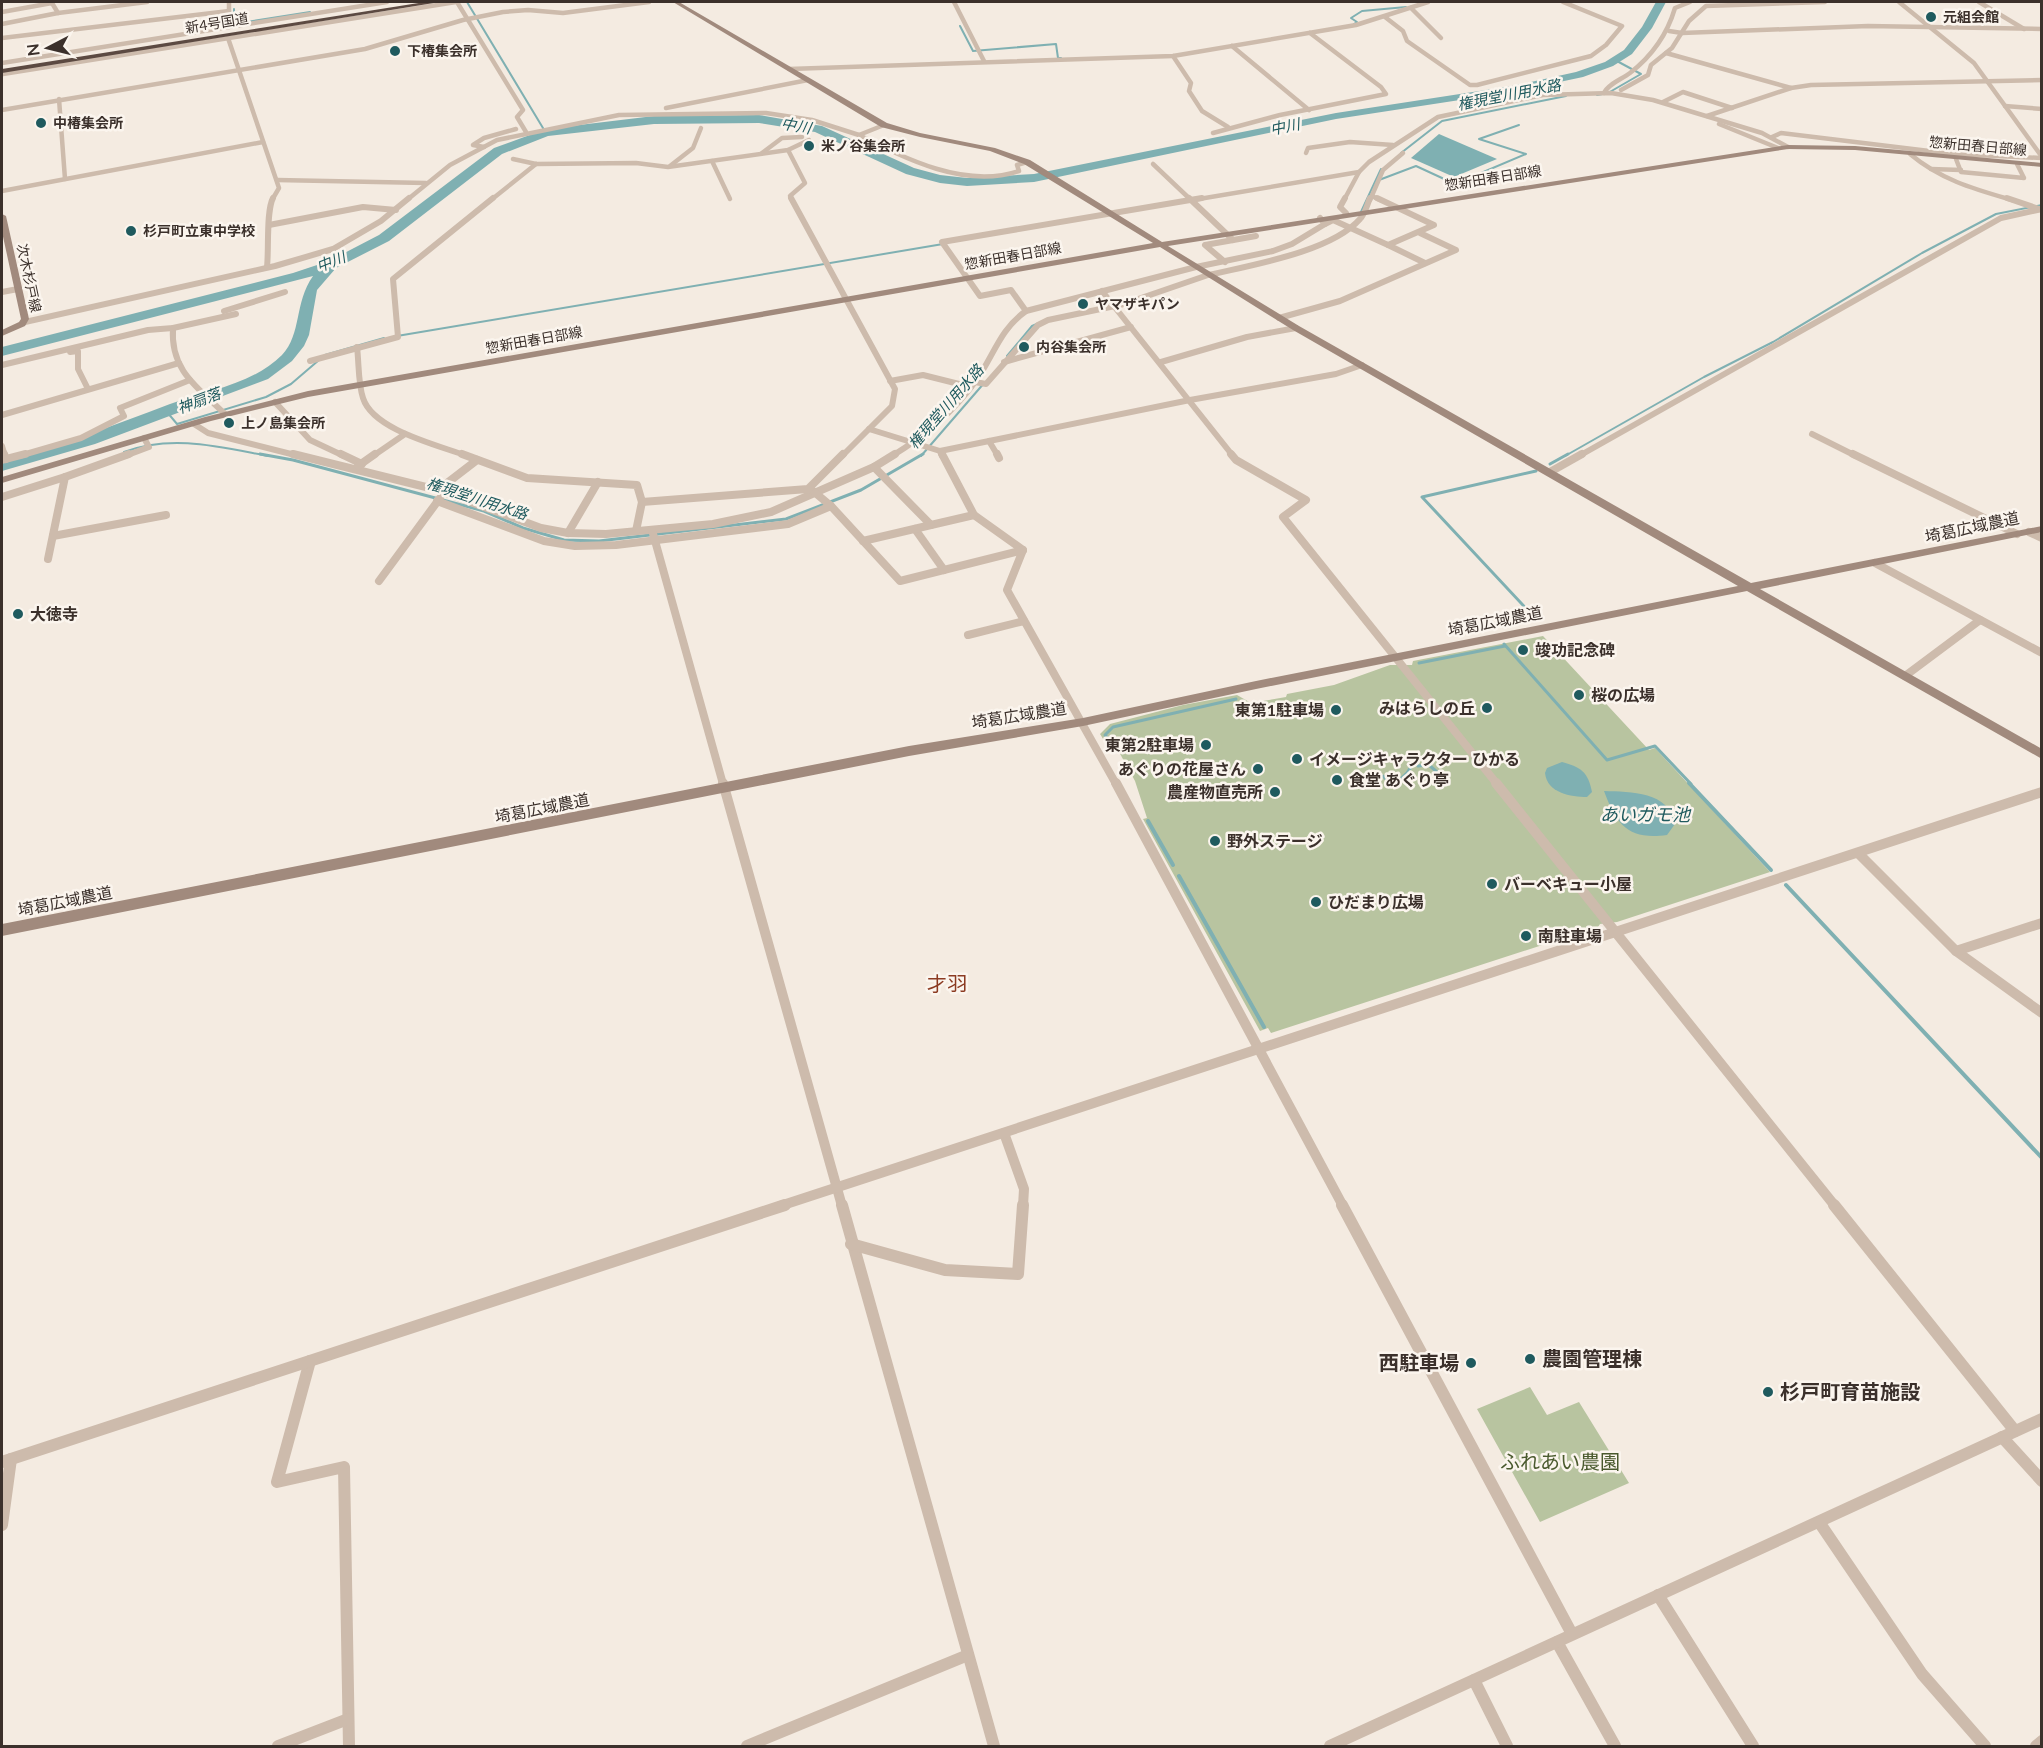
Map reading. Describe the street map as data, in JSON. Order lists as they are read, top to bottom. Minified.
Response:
{"streets":{"highway":["新4号国道"],"street":["惣新田春日部線","次木杉戸線","埼葛広域農道"]},"districts":["才羽"],"water":["権現堂川用水路","中川","神扇落","あいガモ池"],"parks":["ふれあい農園"],"places":["元組会館","下椿集会所","中椿集会所","米ノ谷集会所","杉戸町立東中学校","ヤマザキパン","内谷集会所","上ノ島集会所","大徳寺","竣功記念碑","桜の広場","みはらしの丘","東第1駐車場","東第2駐車場","イメージキャラクター ひかる","あぐりの花屋さん","食堂 あぐり亭","農産物直売所","野外ステージ","バーベキュー小屋","ひだまり広場","南駐車場","農園管理棟","西駐車場","杉戸町育苗施設"],"north":"left"}
